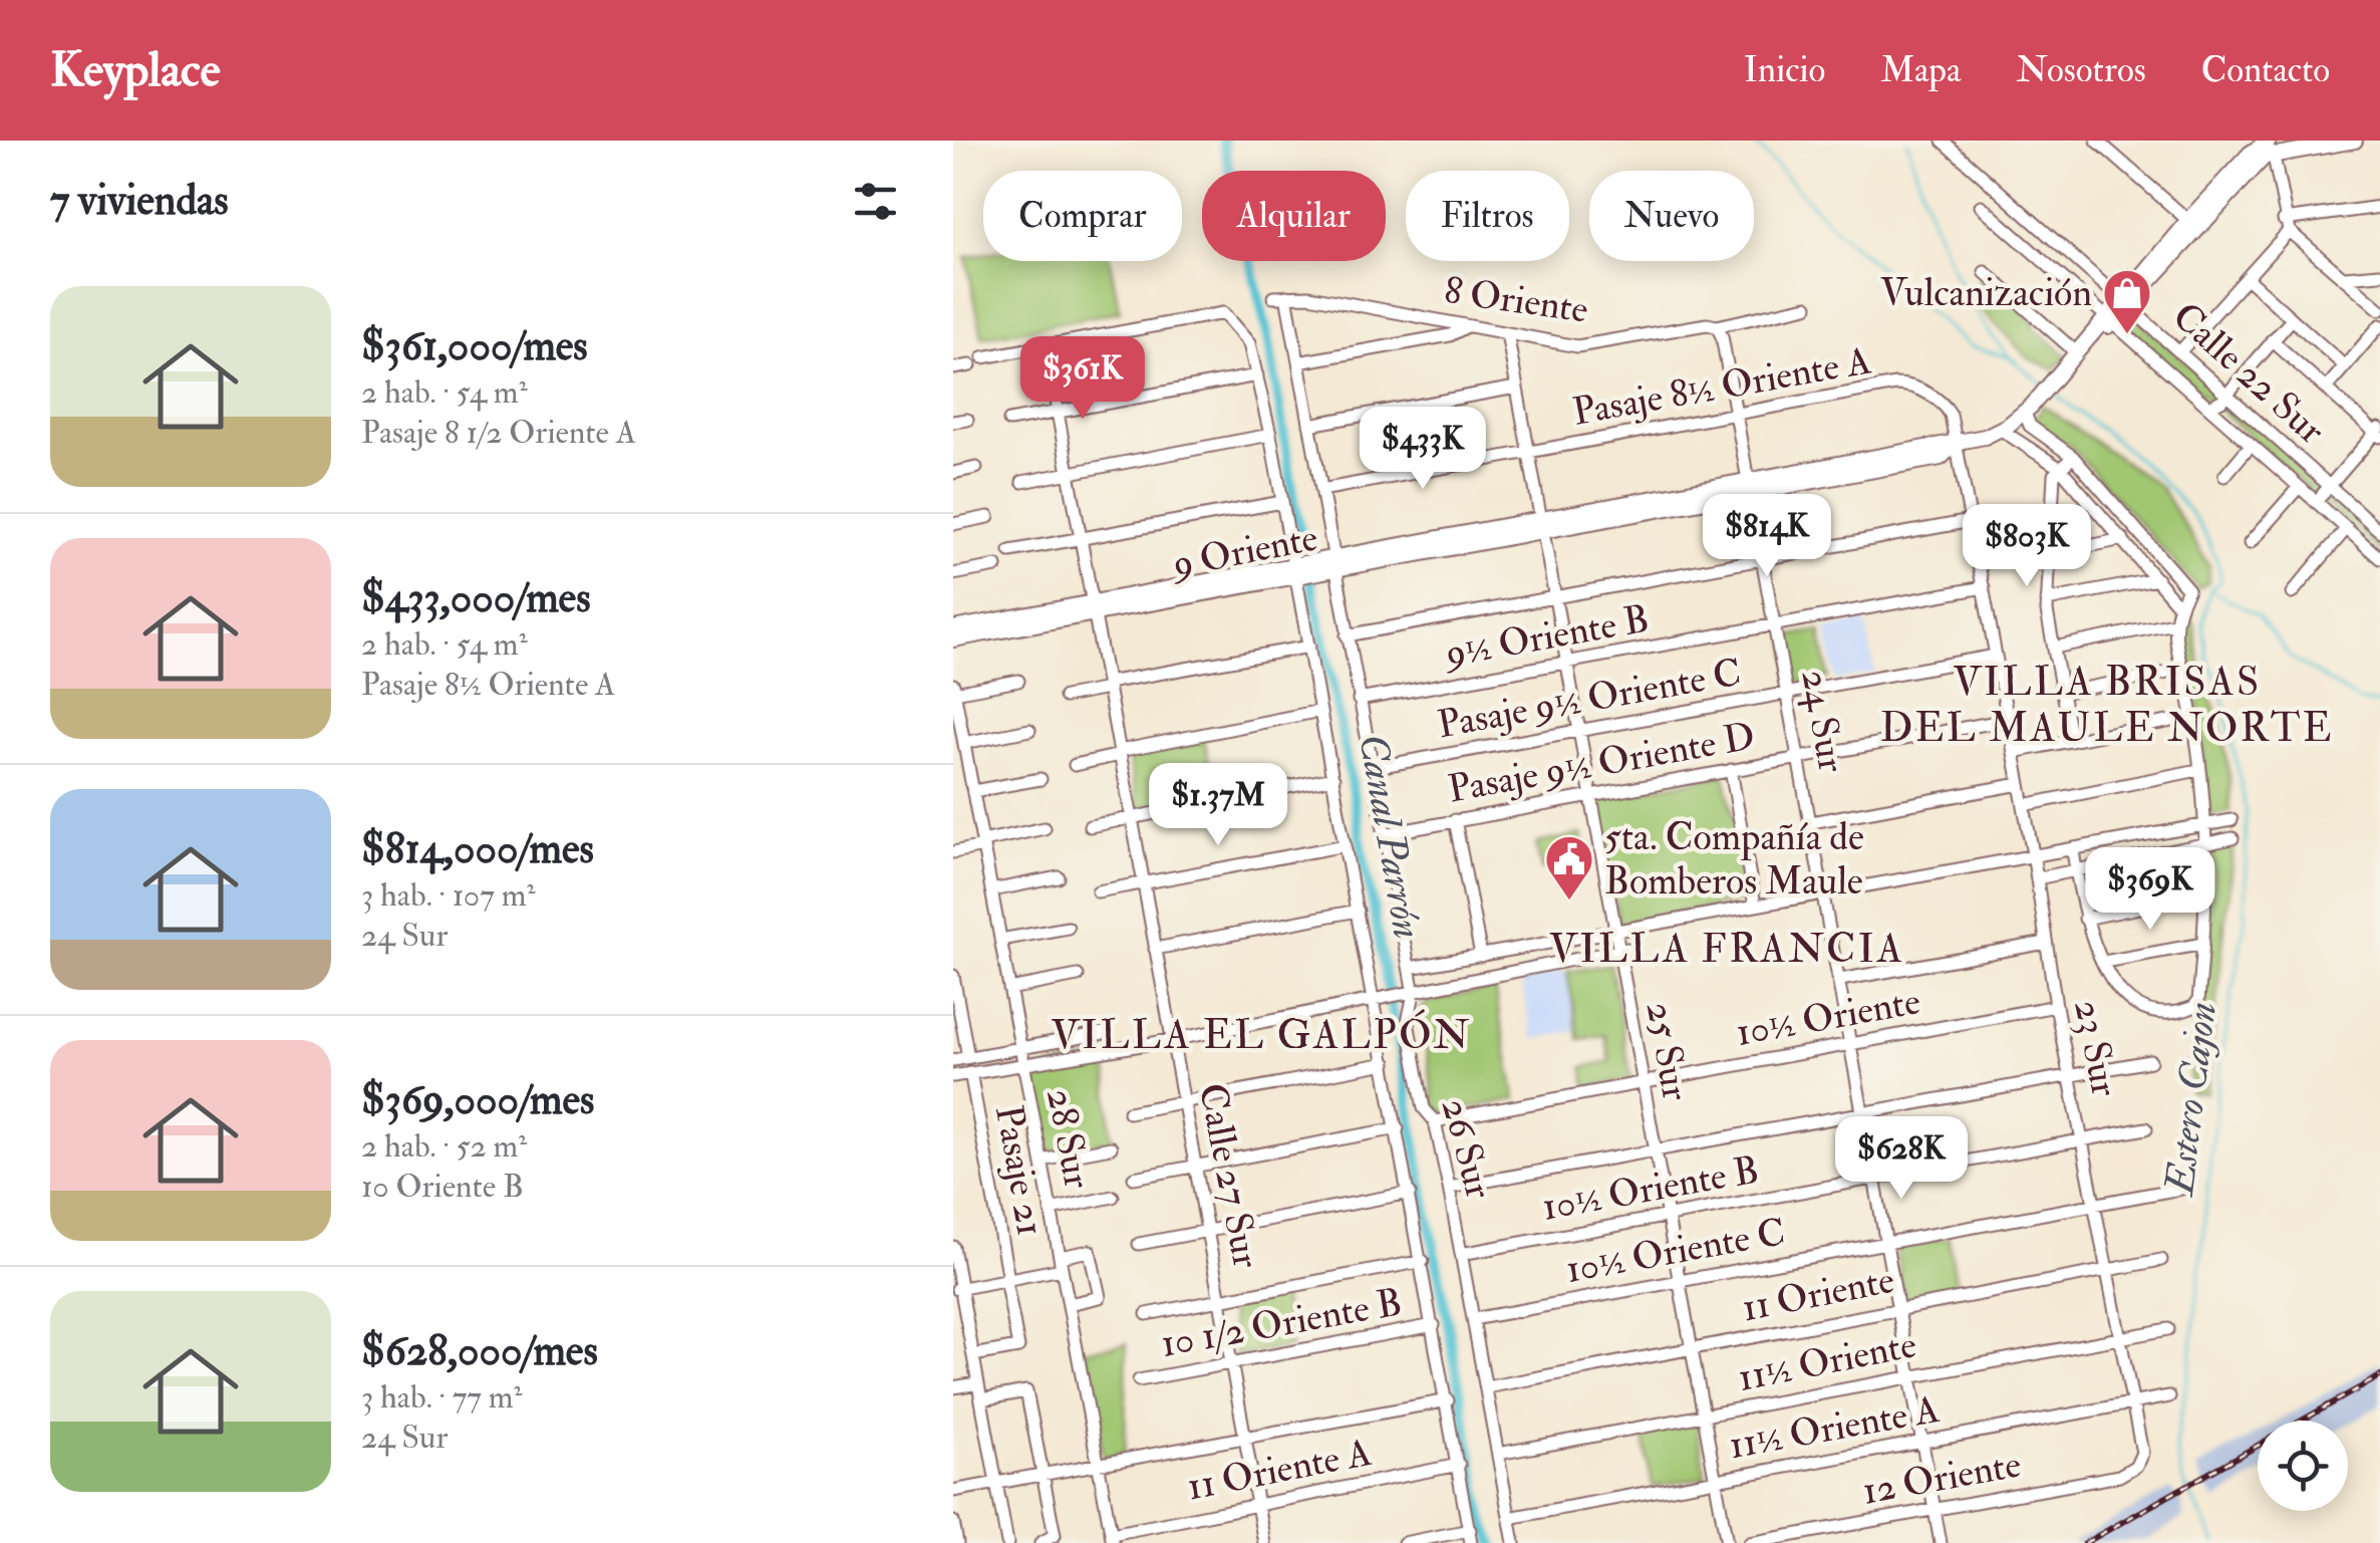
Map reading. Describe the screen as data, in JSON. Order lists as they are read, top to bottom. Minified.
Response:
{"streets":{"street":["8 Oriente","Calle 22 Sur","Pasaje 8½ Oriente A","9 Oriente","9½ Oriente B","Pasaje 9½ Oriente C","24 Sur","Pasaje 9½ Oriente D","10½ Oriente","23 Sur","25 Sur","28 Sur","26 Sur","Pasaje 21","Calle 27 Sur","10½ Oriente B","10½ Oriente C","11 Oriente","10 1/2 Oriente B","11½ Oriente","11½ Oriente A","11 Oriente A","12 Oriente"]},"crossings":[["8 Oriente","24 Sur"],["8 Oriente","25 Sur"],["8 Oriente","26 Sur"],["Calle 22 Sur","9 Oriente"],["Pasaje 8½ Oriente A","24 Sur"],["Pasaje 8½ Oriente A","23 Sur"],["Pasaje 8½ Oriente A","25 Sur"],["Pasaje 8½ Oriente A","26 Sur"],["9 Oriente","24 Sur"],["9 Oriente","23 Sur"],["9 Oriente","25 Sur"],["9 Oriente","26 Sur"],["9 Oriente","Calle 27 Sur"],["9½ Oriente B","24 Sur"],["9½ Oriente B","23 Sur"],["9½ Oriente B","25 Sur"],["9½ Oriente B","26 Sur"],["Pasaje 9½ Oriente C","24 Sur"],["Pasaje 9½ Oriente C","23 Sur"],["Pasaje 9½ Oriente C","25 Sur"],["Pasaje 9½ Oriente C","26 Sur"],["24 Sur","Pasaje 9½ Oriente D"],["24 Sur","10½ Oriente"],["24 Sur","10½ Oriente B"],["24 Sur","10½ Oriente C"],["24 Sur","11 Oriente"],["24 Sur","11½ Oriente"],["24 Sur","11½ Oriente A"],["24 Sur","12 Oriente"],["Pasaje 9½ Oriente D","23 Sur"],["Pasaje 9½ Oriente D","25 Sur"],["Pasaje 9½ Oriente D","26 Sur"],["10½ Oriente","23 Sur"],["10½ Oriente","25 Sur"],["10½ Oriente","26 Sur"],["23 Sur","10½ Oriente B"],["23 Sur","10½ Oriente C"],["23 Sur","11 Oriente"],["23 Sur","11½ Oriente"],["23 Sur","11½ Oriente A"],["23 Sur","12 Oriente"],["25 Sur","10½ Oriente B"],["25 Sur","10½ Oriente C"],["25 Sur","11 Oriente"],["25 Sur","11½ Oriente"],["25 Sur","11½ Oriente A"],["28 Sur","11 Oriente A"],["26 Sur","Calle 27 Sur"],["26 Sur","10½ Oriente B"],["26 Sur","10½ Oriente C"],["26 Sur","11 Oriente"],["26 Sur","10 1/2 Oriente B"],["26 Sur","11½ Oriente"],["26 Sur","11½ Oriente A"],["26 Sur","11 Oriente A"],["Calle 27 Sur","10 1/2 Oriente B"],["Calle 27 Sur","11 Oriente A"]],"districts":["VILLA BRISAS DEL MAULE NORTE","VILLA FRANCIA","VILLA EL GALPÓN"],"water":["Canal Parrón","Estero Cajon"],"places":{"shop":["Vulcanización"],"public building":["5ta. Compañía de Bomberos Maule"]},"page":{"header":"Keyplace","nav":["Inicio","Mapa","Nosotros","Contacto"],"heading":"7 viviendas","chip":["Comprar","Alquilar","Filtros","Nuevo"],"list":[{"name":"$361,000/mes","note":"2 hab. · 54 m² · Pasaje 8 1/2 Oriente A"},{"name":"$433,000/mes","note":"2 hab. · 54 m² · Pasaje 8½ Oriente A"},{"name":"$814,000/mes","note":"3 hab. · 107 m² · 24 Sur"},{"name":"$369,000/mes","note":"2 hab. · 52 m² · 10 Oriente B"},{"name":"$628,000/mes","note":"3 hab. · 77 m² · 24 Sur"}],"price":["$361K","$433K","$814K","$803K","$1.37M","$369K","$628K"]}}
